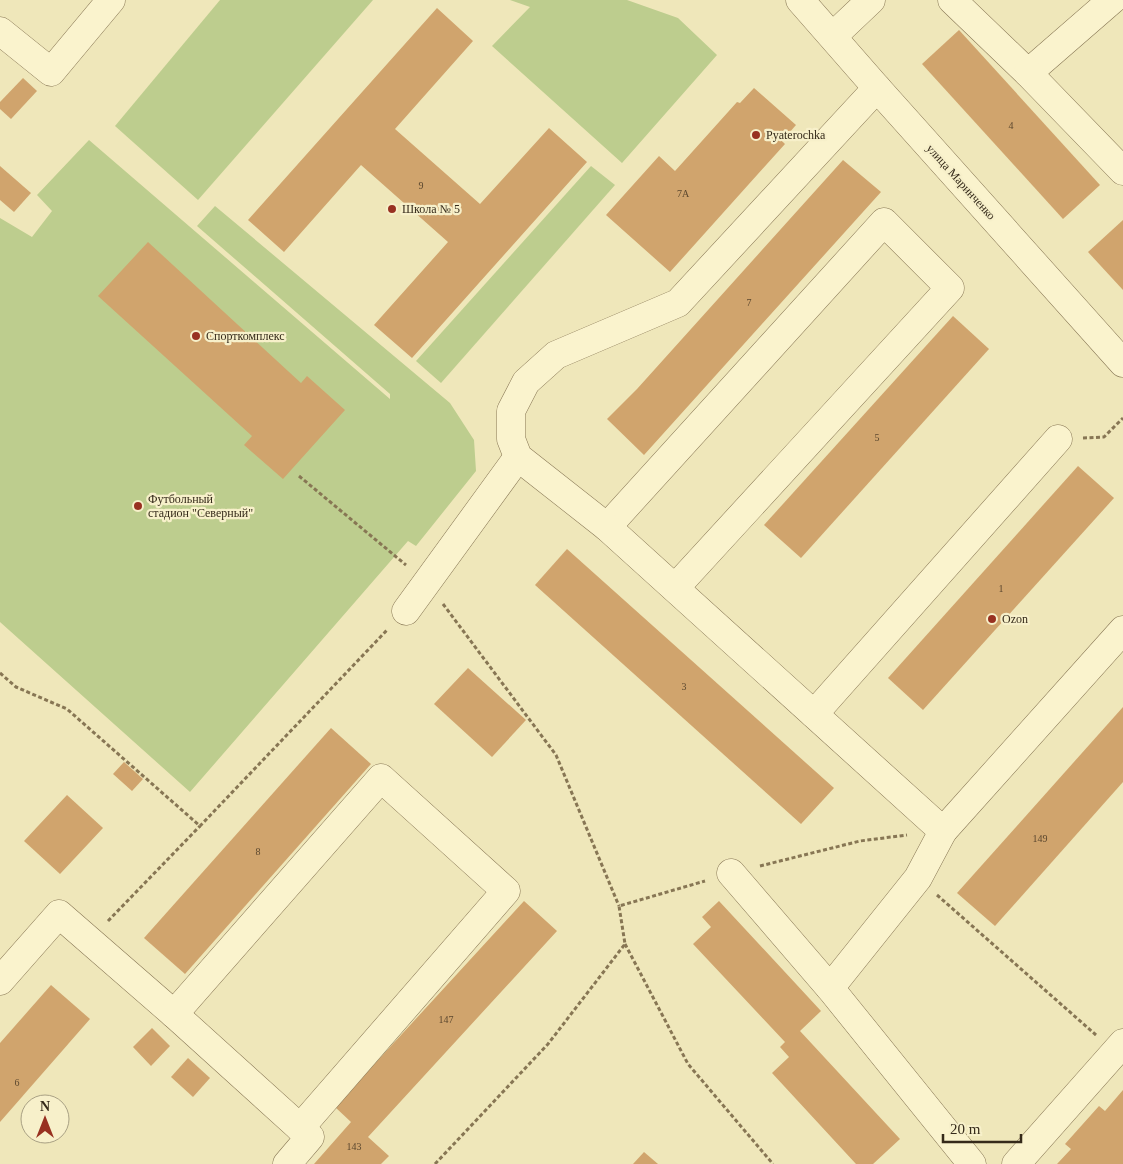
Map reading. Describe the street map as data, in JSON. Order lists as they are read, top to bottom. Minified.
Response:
{"streets":{"street":["улица Маринченко"]},"places":["Pyaterochka","Школа № 5","Спорткомплекс","Футбольный стадион \"Северный\"","Ozon"],"house_numbers":["4","9","7А","7","5","1","3","149","8","147","6","143"],"scale_bar":"20 m","north":"top"}
